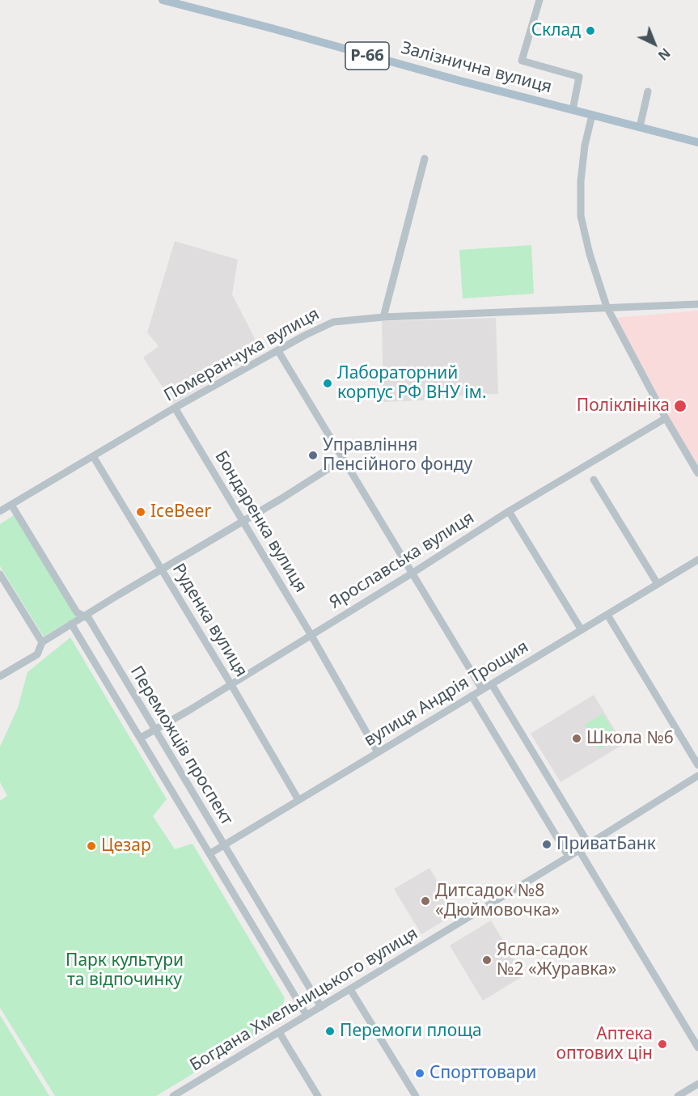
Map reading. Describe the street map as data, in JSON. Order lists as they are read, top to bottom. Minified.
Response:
{"streets":{"main road":["Р-66","Залізнична вулиця"],"street":["Померанчука вулиця","Бондаренка вулиця","Ярославська вулиця","Руденка вулиця","вулиця Андрія Трощия","Переможців проспект","Богдана Хмельницького вулиця"]},"crossings":[["Померанчука вулиця","Бондаренка вулиця"],["Померанчука вулиця","Руденка вулиця"],["Померанчука вулиця","Переможців проспект"],["Бондаренка вулиця","Ярославська вулиця"],["Бондаренка вулиця","вулиця Андрія Трощия"],["Ярославська вулиця","Руденка вулиця"],["Ярославська вулиця","Переможців проспект"],["Руденка вулиця","вулиця Андрія Трощия"],["вулиця Андрія Трощия","Переможців проспект"],["Переможців проспект","Богдана Хмельницького вулиця"]],"parks":["Парк культури та відпочинку"],"places":["Склад","Лабораторний корпус РФ ВНУ ім.","Поліклініка","Управління Пенсійного фонду","IceBeer","Школа №6","ПриватБанк","Цезар","Дитсадок №8 «Дюймовочка»","Ясла-садок №2 «Журавка»","Перемоги площа","Аптека оптових цін","Спорттовари"],"north":"bottom right"}
